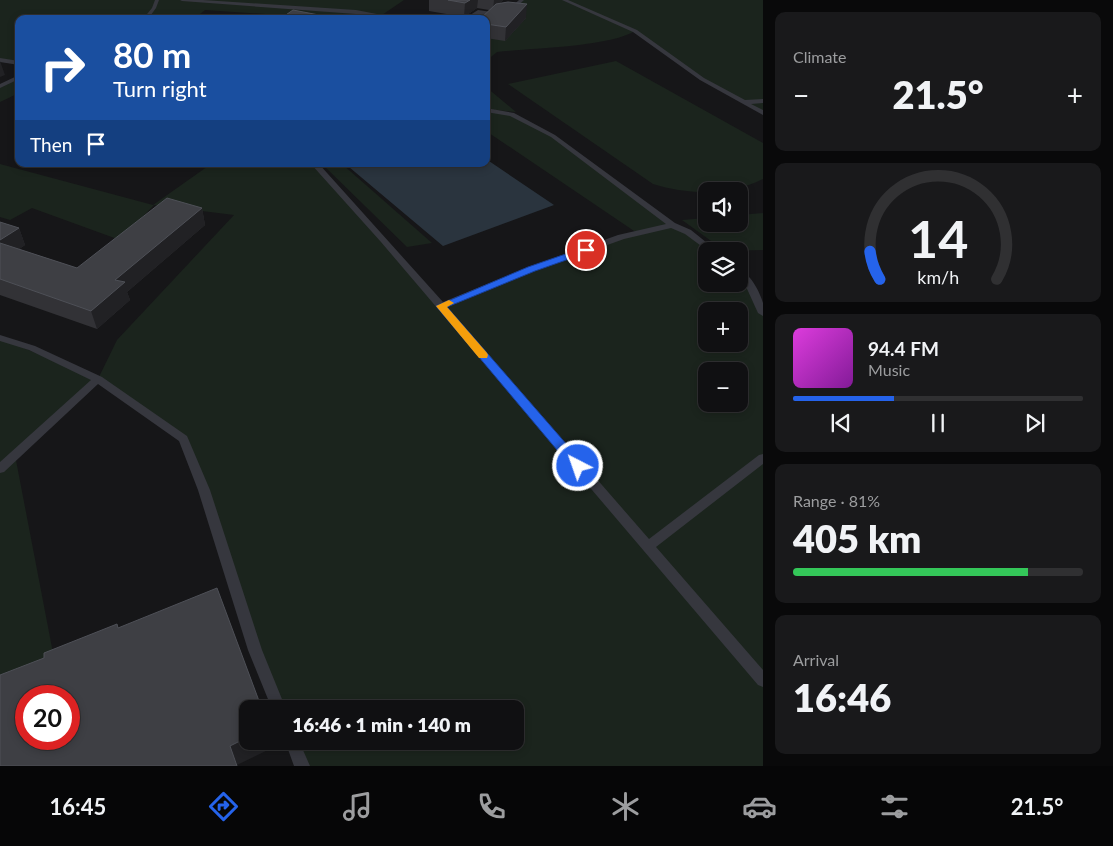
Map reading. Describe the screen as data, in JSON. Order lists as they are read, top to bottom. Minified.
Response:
{"page":{"tile":["Climate",["Range · 81%","405 km"],["Arrival","16:46"]],"turn":["80 m","Turn right"],"heat":["−","21.5°","+"],"then":"Then","map_buttons":["+","−"],"song":["94.4 FM","Music"],"limit":"20","trip":"16:46 · 1 min · 140 m","tabs":["16:45","21.5°"],"gauge":["14","km/h"]}}
